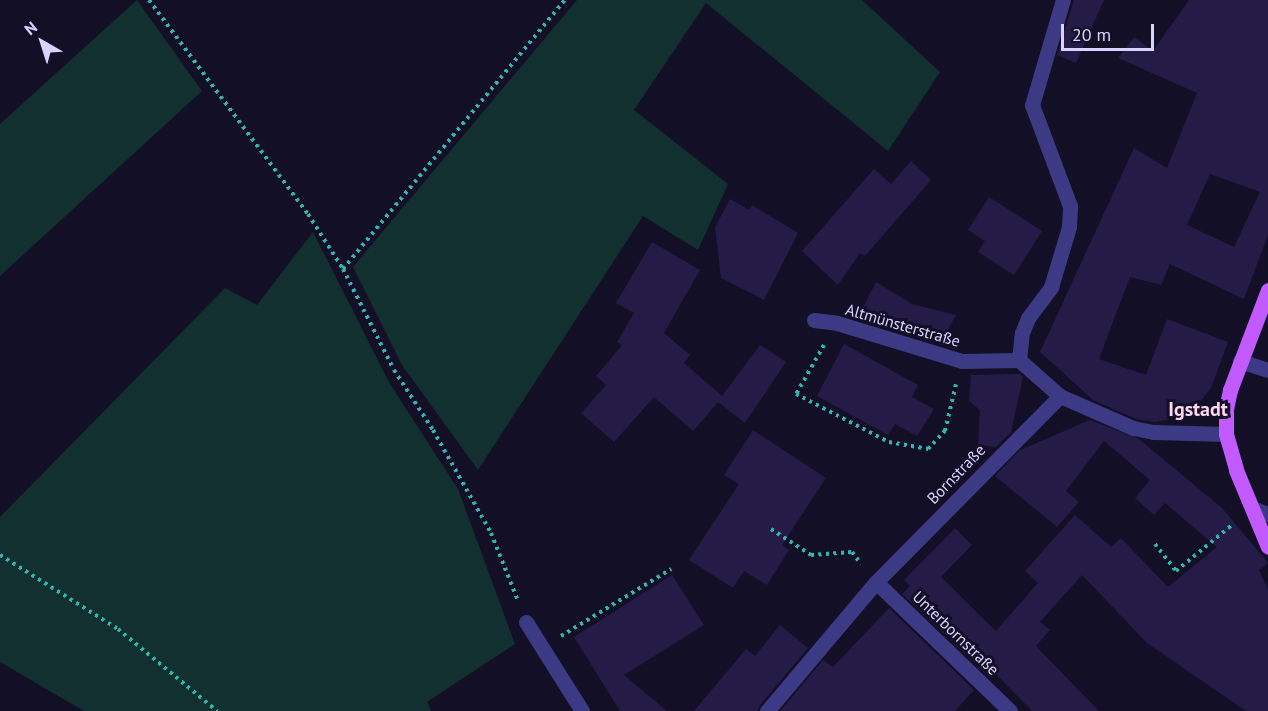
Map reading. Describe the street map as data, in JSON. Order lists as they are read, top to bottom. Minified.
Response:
{"streets":{"street":["Altmünsterstraße","Bornstraße","Unterbornstraße"]},"crossings":[["Bornstraße","Unterbornstraße"]],"districts":["Igstadt"],"scale_bar":"20 m","north":"top left"}
